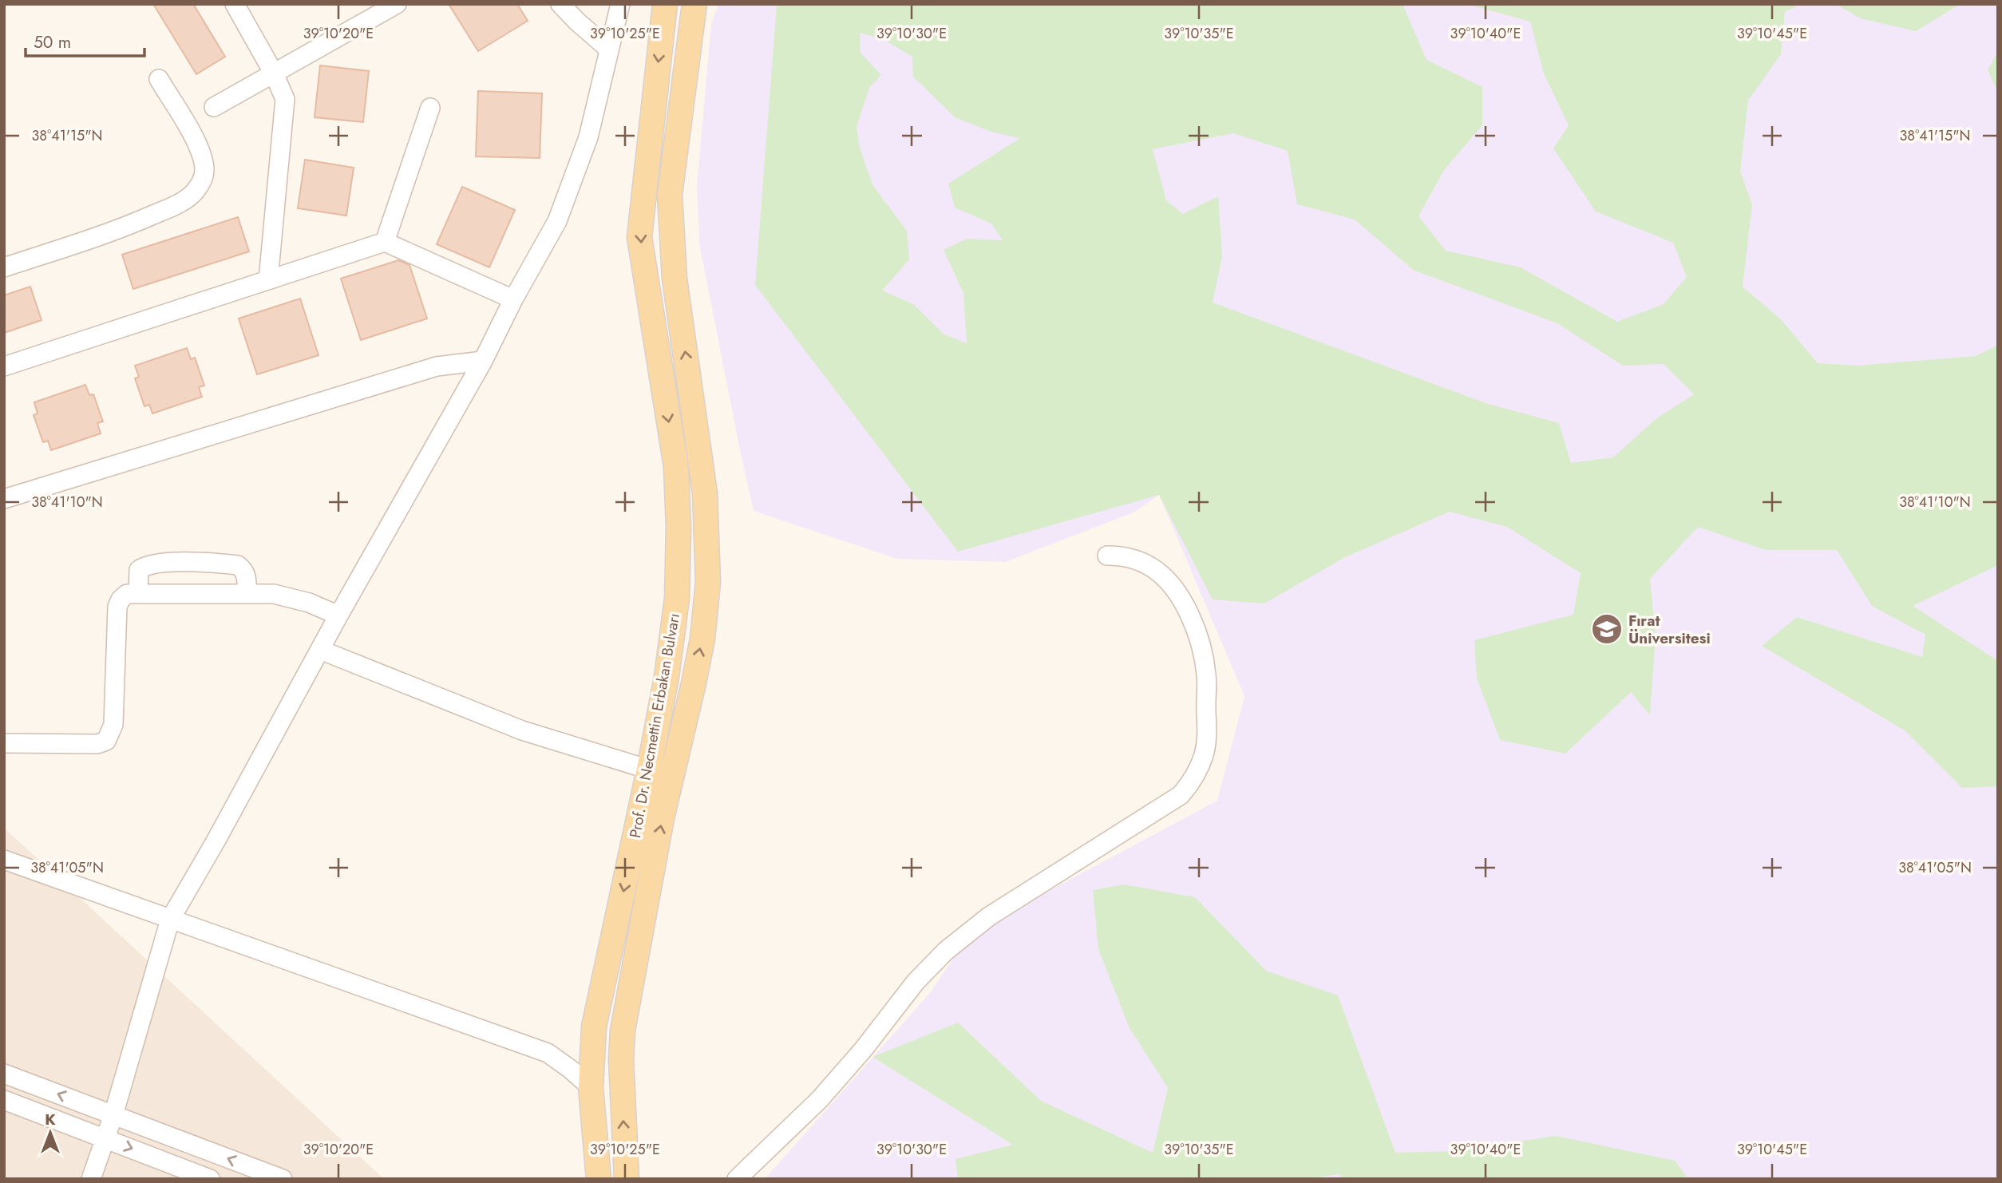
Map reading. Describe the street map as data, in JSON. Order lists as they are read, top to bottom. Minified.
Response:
{"streets":{"main road":["Prof. Dr. Necmettin Erbakan Bulvarı"]},"places":{"school or university":["Fırat Üniversitesi"]},"scale_bar":"50 m","north":"top","coordinates":["39°10'20\"E","39°10'25\"E","39°10'30\"E","39°10'35\"E","39°10'40\"E","39°10'45\"E","38°41'15\"N","38°41'10\"N","38°41'05\"N"]}
